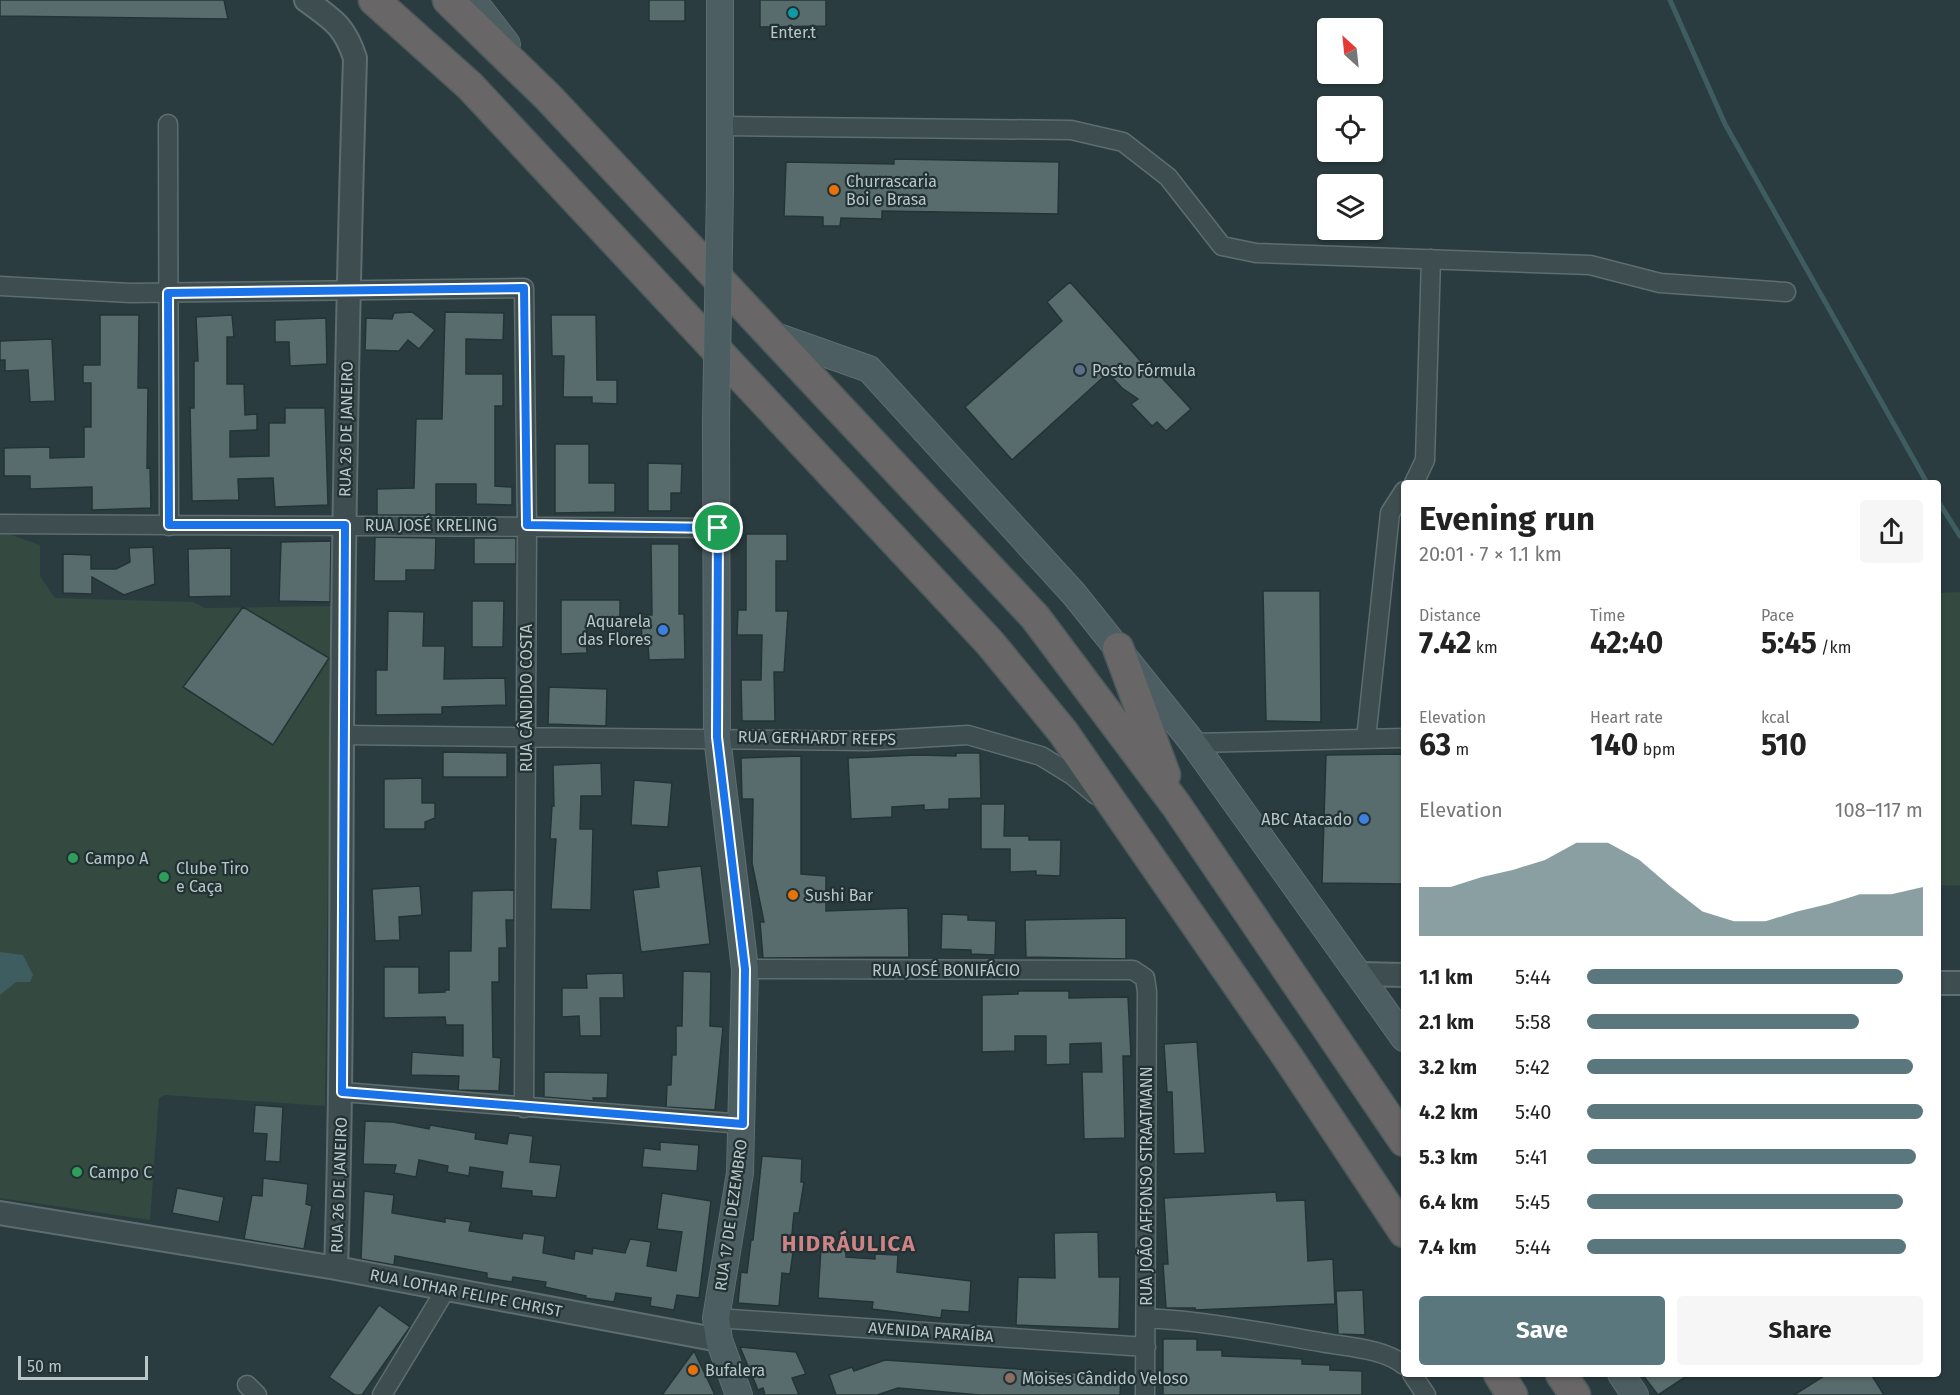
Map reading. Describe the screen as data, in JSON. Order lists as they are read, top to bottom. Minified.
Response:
{"streets":{"main road":["RUA 17 DE DEZEMBRO"],"street":["RUA 26 DE JANEIRO","RUA JOSÉ KRELING","RUA CÂNDIDO COSTA","RUA GERHARDT REEPS","RUA JOSÉ BONIFÁCIO","RUA JOÃO AFFONSO STRAATMANN","RUA LOTHAR FELIPE CHRIST","AVENIDA PARAÍBA"]},"crossings":[["RUA 26 DE JANEIRO","RUA JOSÉ KRELING"],["RUA 26 DE JANEIRO","RUA CÂNDIDO COSTA"],["RUA 26 DE JANEIRO","RUA GERHARDT REEPS"],["RUA 26 DE JANEIRO","RUA LOTHAR FELIPE CHRIST"],["RUA JOSÉ KRELING","RUA CÂNDIDO COSTA"],["RUA JOSÉ KRELING","RUA 17 DE DEZEMBRO"],["RUA CÂNDIDO COSTA","RUA GERHARDT REEPS"],["RUA GERHARDT REEPS","RUA 17 DE DEZEMBRO"],["RUA JOSÉ BONIFÁCIO","RUA JOÃO AFFONSO STRAATMANN"],["RUA JOSÉ BONIFÁCIO","RUA 17 DE DEZEMBRO"],["RUA JOÃO AFFONSO STRAATMANN","AVENIDA PARAÍBA"],["RUA 17 DE DEZEMBRO","RUA LOTHAR FELIPE CHRIST"],["RUA 17 DE DEZEMBRO","AVENIDA PARAÍBA"],["RUA LOTHAR FELIPE CHRIST","AVENIDA PARAÍBA"]],"districts":["HIDRÁULICA"],"places":["Enter.t","Churrascaria Boi e Brasa","Posto Fórmula","Aquarela das Flores","ABC Atacado","Campo A","Clube Tiro e Caça","Sushi Bar","Campo C","Bufalera","Moises Cândido Veloso"],"scale_bar":"50 m","north":"top left","page":{"heading":["Evening run","20:01 · 7 × 1.1 km"],"stats":[["Distance","7.42 km"],["Time","42:40"],["Pace","5:45 /km"],["Elevation","63 m"],["Heart rate","140 bpm"],["kcal","510"]],"chart":["Elevation","108–117 m"],"list":[{"name":"1.1 km","note":"5:44"},{"name":"2.1 km","note":"5:58"},{"name":"3.2 km","note":"5:42"},{"name":"4.2 km","note":"5:40"},{"name":"5.3 km","note":"5:41"},{"name":"6.4 km","note":"5:45"},{"name":"7.4 km","note":"5:44"}],"buttons":["Save","Share"],"scale":"50 m"}}
